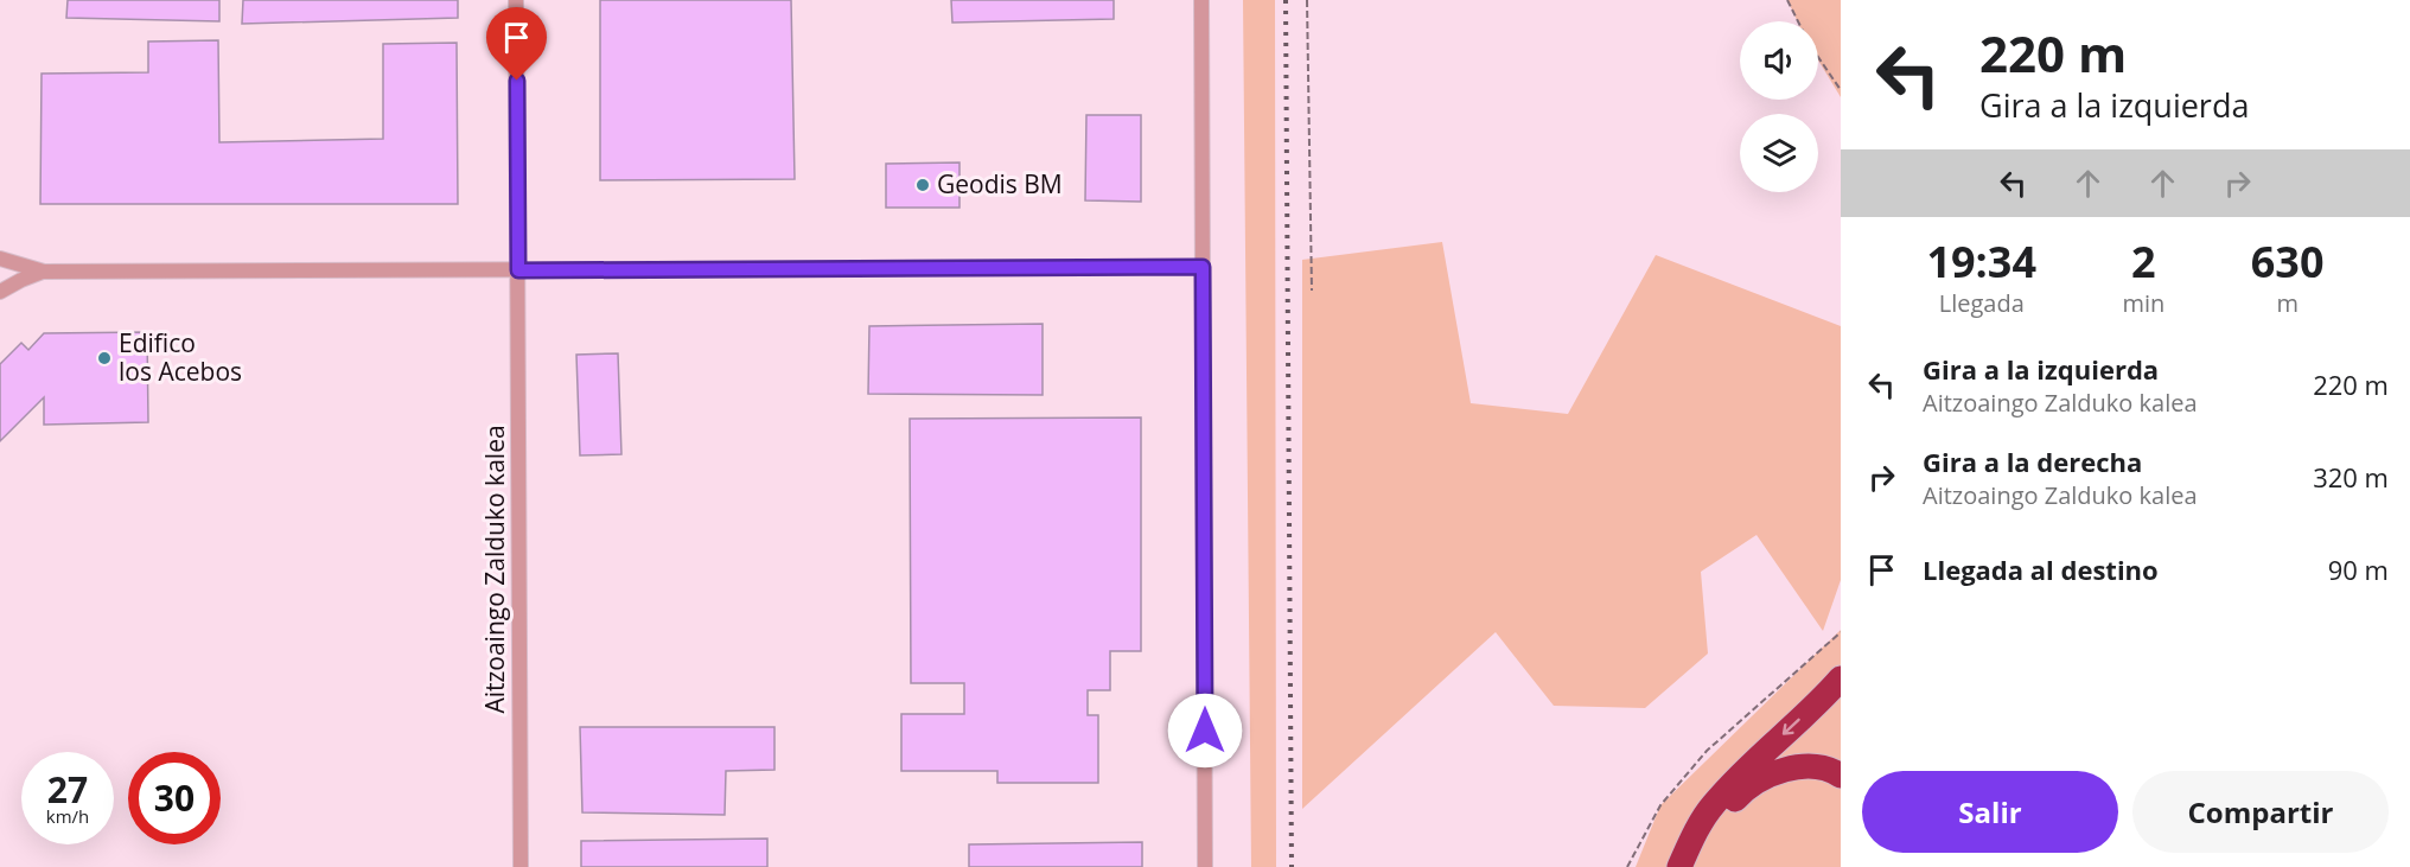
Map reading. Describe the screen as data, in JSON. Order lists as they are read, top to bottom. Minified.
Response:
{"streets":{"street":["Aitzoaingo Zalduko kalea"]},"places":["Geodis BM","Edifico los Acebos"],"page":{"turn":["220 m","Gira a la izquierda"],"eta":["19:34","Llegada","2","min","630","m"],"list":[{"name":"Gira a la izquierda","note":"Aitzoaingo Zalduko kalea","value":"220 m"},{"name":"Gira a la derecha","note":"Aitzoaingo Zalduko kalea","value":"320 m"},{"name":"Llegada al destino","value":"90 m"}],"speed":"27 km/h","limit":"30","buttons":["Salir","Compartir"]}}
